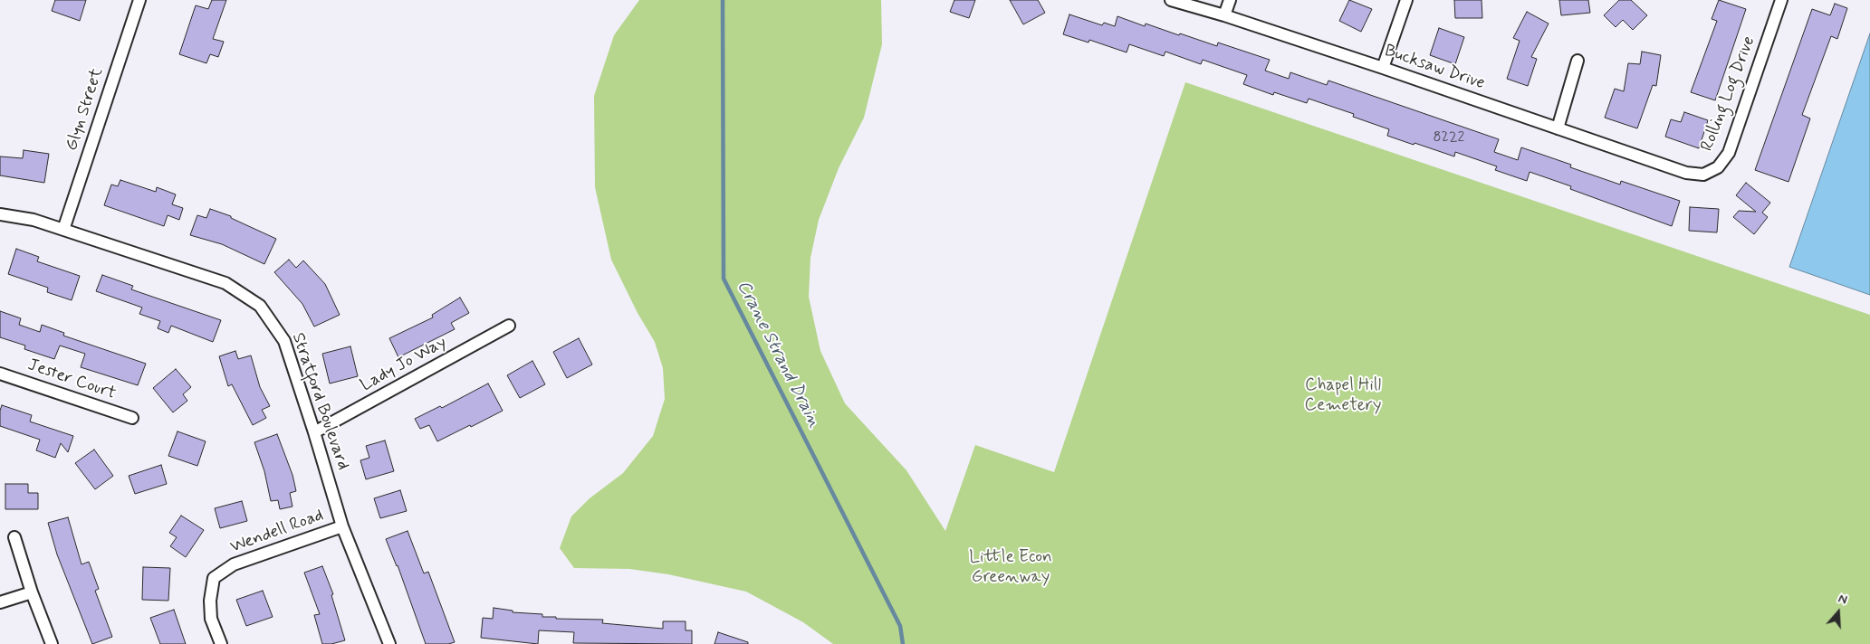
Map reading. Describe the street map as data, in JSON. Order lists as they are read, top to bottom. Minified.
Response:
{"streets":{"street":["Bucksaw Drive","Rolling Log Drive","Glyn Street","Lady Jo Way","Jester Court","Stratford Boulevard","Wendell Road"]},"crossings":[["Bucksaw Drive","Rolling Log Drive"],["Glyn Street","Stratford Boulevard"],["Lady Jo Way","Stratford Boulevard"],["Stratford Boulevard","Wendell Road"]],"water":["Crane Strand Drain"],"parks":["Chapel Hill Cemetery","Little Econ Greenway"],"house_numbers":["8222"],"north":"top"}
